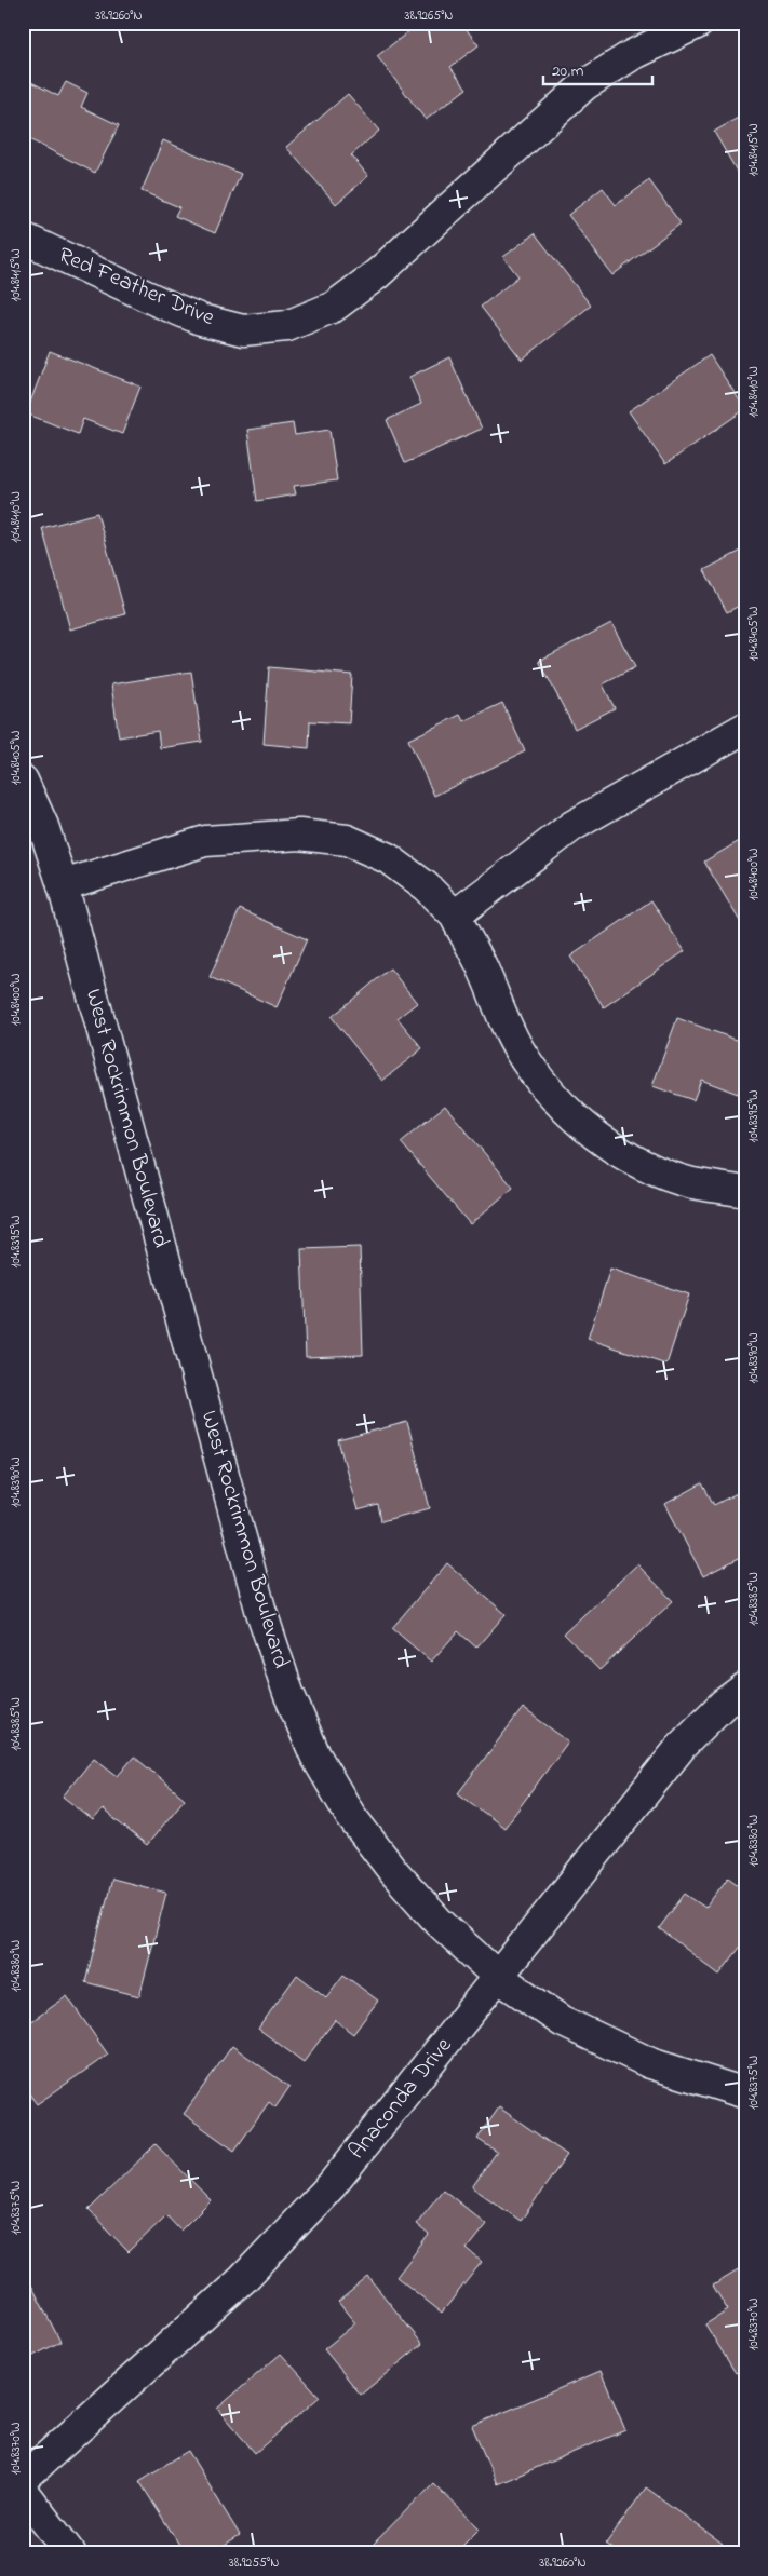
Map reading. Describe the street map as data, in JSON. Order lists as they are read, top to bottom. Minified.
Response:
{"streets":{"street":["Red Feather Drive","West Rockrimmon Boulevard","Anaconda Drive"]},"crossings":[["West Rockrimmon Boulevard","Anaconda Drive"]],"scale_bar":"20 m","coordinates":["38.9260°N","38.9265°N","104.8415°W","104.8410°W","104.8405°W","104.8400°W","104.8395°W","104.8390°W","104.8385°W","104.8380°W","104.8375°W","104.8370°W","38.9255°N"]}
